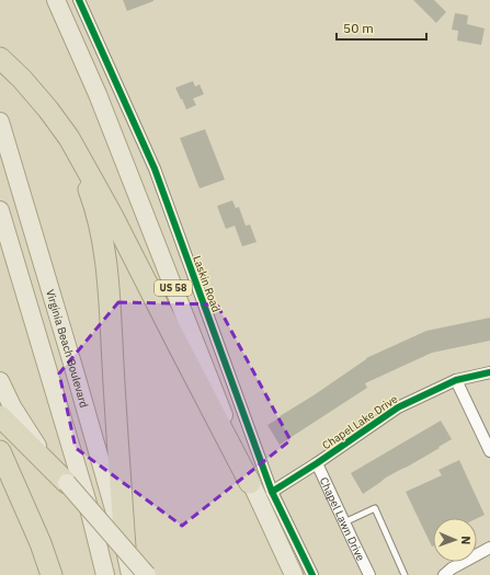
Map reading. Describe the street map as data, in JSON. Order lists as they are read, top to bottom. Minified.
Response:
{"streets":{"main road":["US 58","Virginia Beach Boulevard"],"street":["Laskin Road","Chapel Lake Drive","Chapel Lawn Drive"]},"crossings":[["Laskin Road","Chapel Lake Drive"],["Chapel Lake Drive","Chapel Lawn Drive"]],"scale_bar":"50 m","north":"right"}
